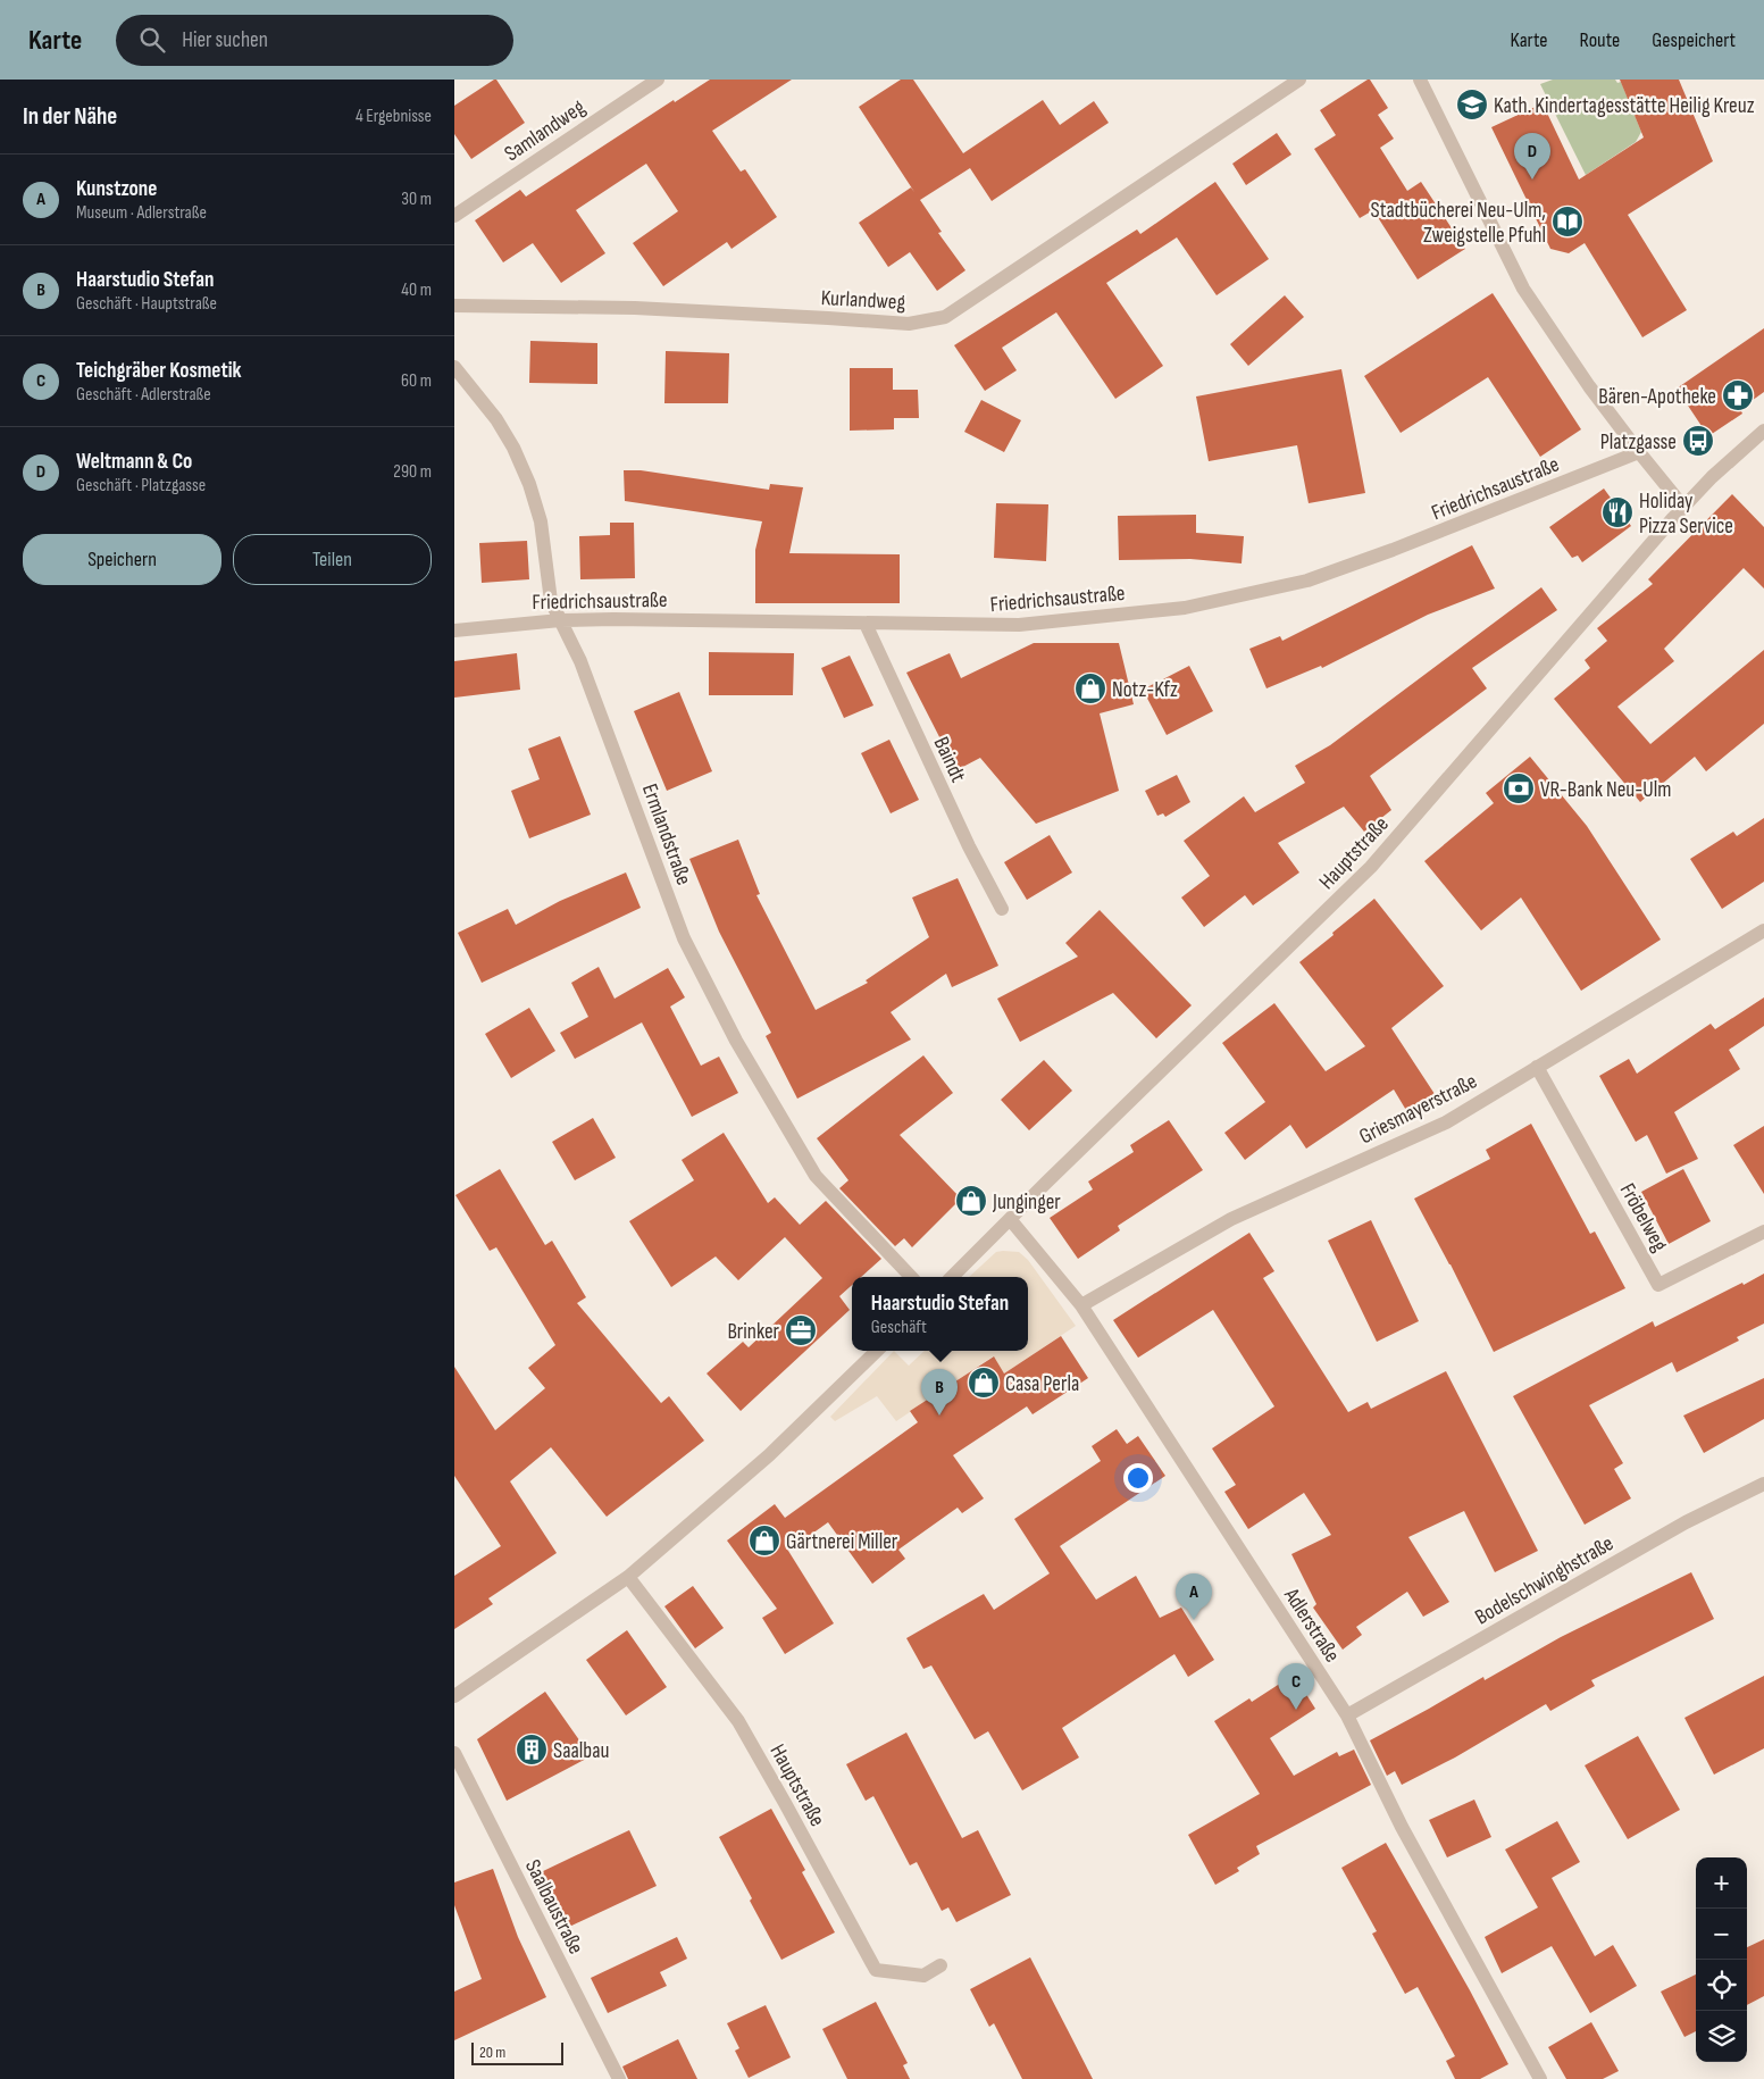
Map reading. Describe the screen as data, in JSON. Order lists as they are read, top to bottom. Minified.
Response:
{"streets":{"street":["Samlandweg","Kurlandweg","Friedrichsaustraße","Baindt","Ermlandstraße","Hauptstraße","Griesmayerstraße","Fröbelweg","Bodelschwinghstraße","Adlerstraße","Saalbaustraße"]},"crossings":[["Friedrichsaustraße","Baindt"],["Friedrichsaustraße","Ermlandstraße"],["Hauptstraße","Adlerstraße"],["Griesmayerstraße","Fröbelweg"],["Griesmayerstraße","Adlerstraße"],["Bodelschwinghstraße","Adlerstraße"]],"places":{"school or university":["Kath. Kindertagesstätte Heilig Kreuz"],"library":["Stadtbücherei Neu-Ulm, Zweigstelle Pfuhl"],"pharmacy":["Bären-Apotheke"],"bus stop":["Platzgasse"],"restaurant":["Holiday Pizza Service"],"shop":["Notz-Kfz","Junginger","Casa Perla","Gärtnerei Miller"],"bank":["VR-Bank Neu-Ulm"],"office":["Brinker"],"building":["Saalbau"]},"scale_bar":"20 m","page":{"header":"Karte","search":"Hier suchen","nav":["Karte","Route","Gespeichert"],"heading":["In der Nähe","4 Ergebnisse"],"pins":["D","B","A","C"],"list":[{"mark":"A","name":"Kunstzone","note":"Museum · Adlerstraße","value":"30 m"},{"mark":"B","name":"Haarstudio Stefan","note":"Geschäft · Hauptstraße","value":"40 m"},{"mark":"C","name":"Teichgräber Kosmetik","note":"Geschäft · Adlerstraße","value":"60 m"},{"mark":"D","name":"Weltmann & Co","note":"Geschäft · Platzgasse","value":"290 m"}],"buttons":["Speichern","Teilen"],"popup":["Haarstudio Stefan","Geschäft"],"map_buttons":["+","−"],"scale":"20 m"}}
